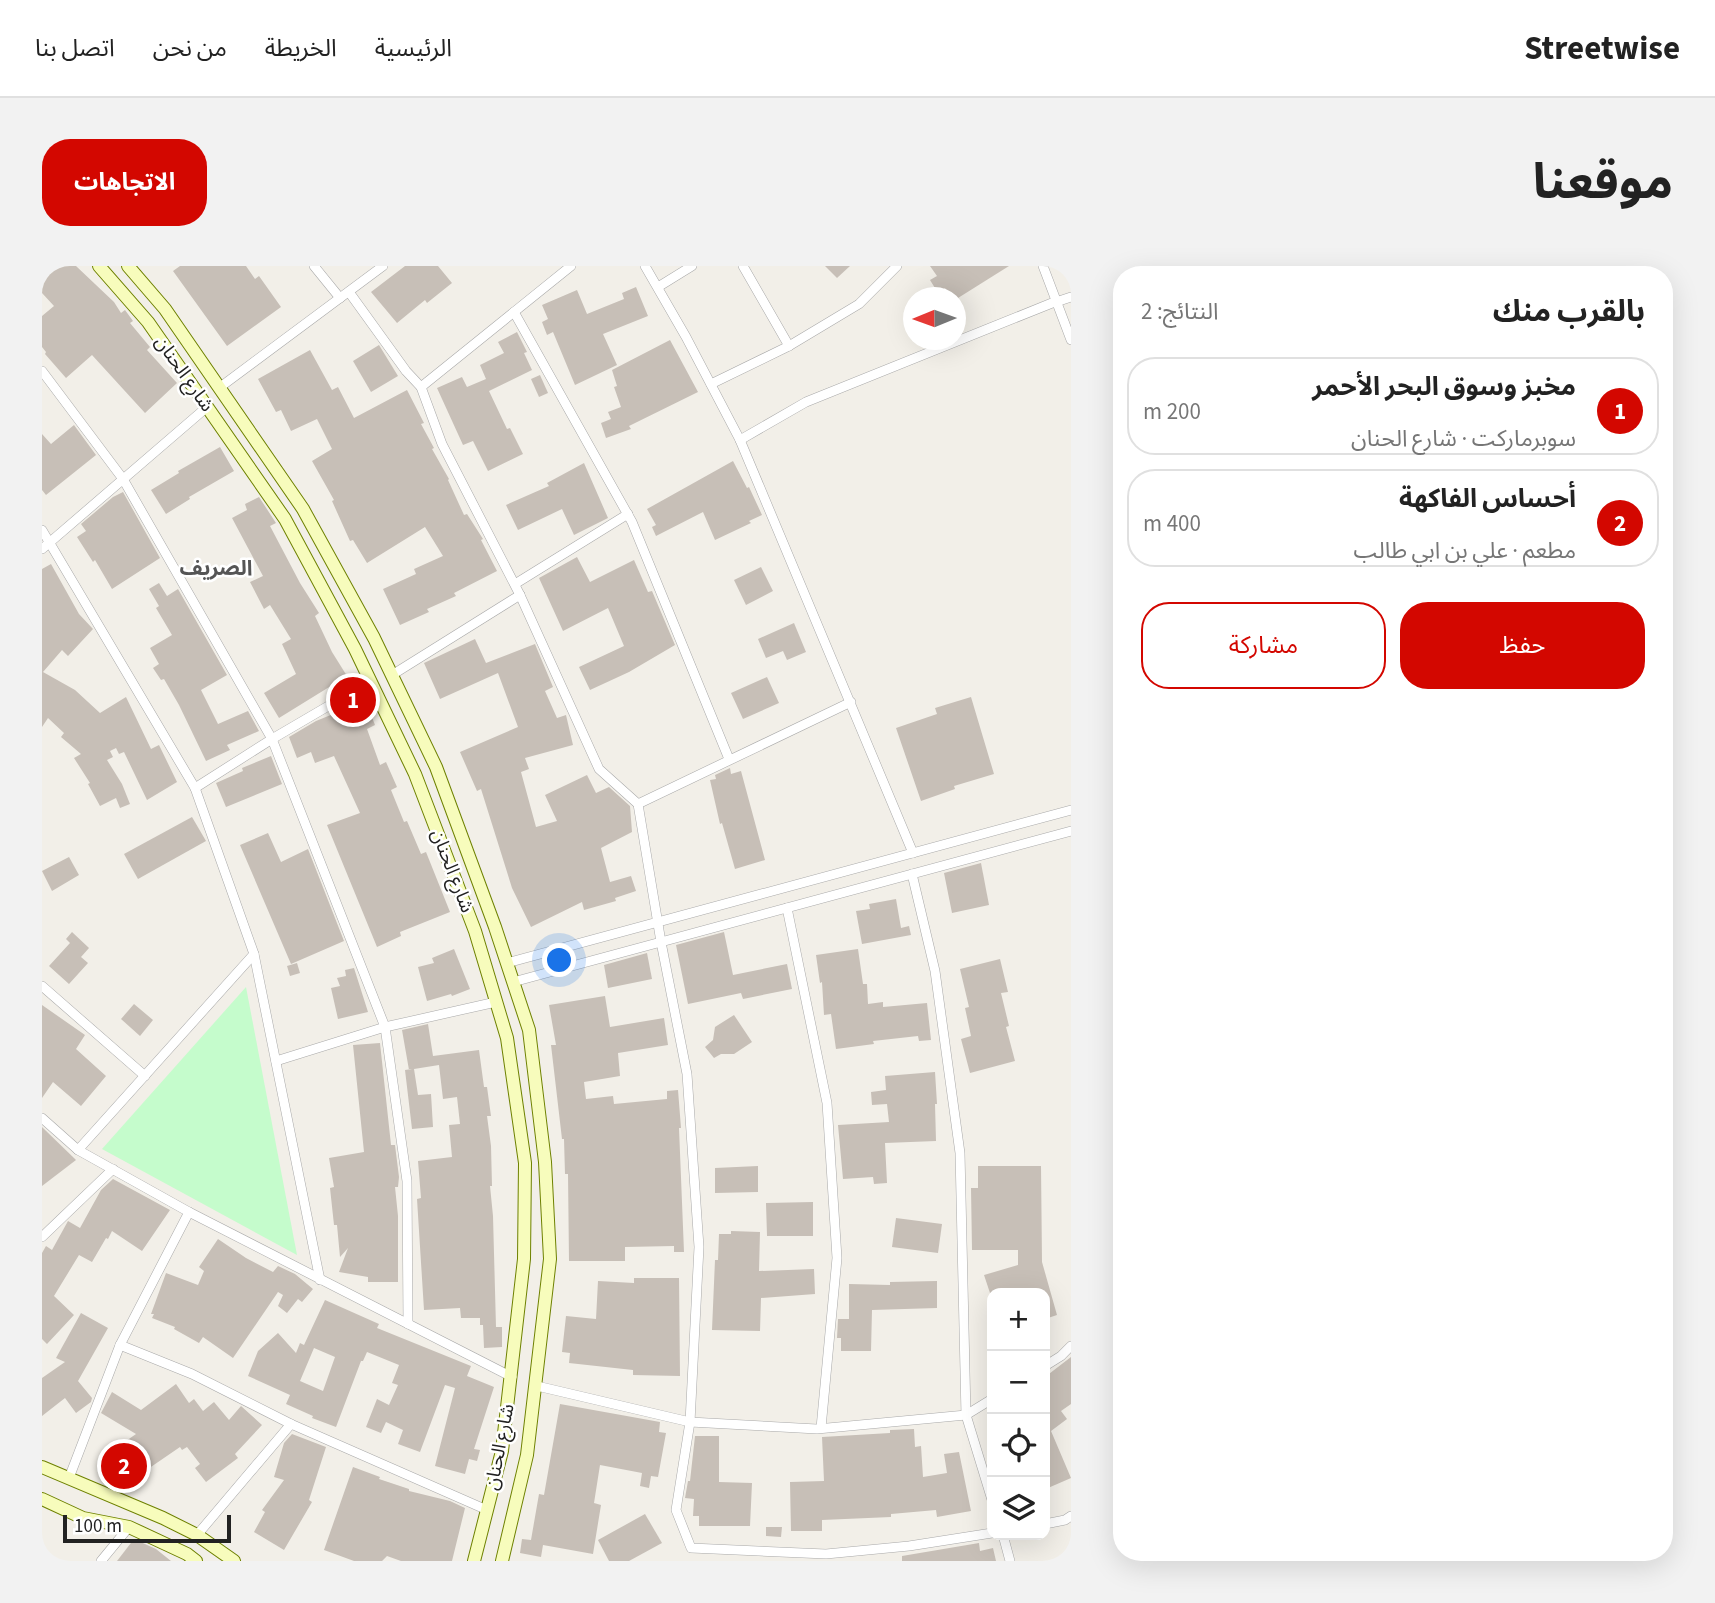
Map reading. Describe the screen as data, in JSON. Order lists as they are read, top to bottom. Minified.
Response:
{"streets":{"main road":["شارع الحنان"]},"districts":["الصريف"],"scale_bar":"100 m","north":"left","page":{"header":"Streetwise","nav":["الرئيسية","الخريطة","من نحن","اتصل بنا"],"title":"موقعنا","buttons":["الاتجاهات",["حفظ","مشاركة"]],"heading":["بالقرب منك","النتائج: 2"],"list":[{"mark":"1","name":"مخبز وسوق البحر الأحمر","note":"سوبرماركت · شارع الحنان","value":"200 m"},{"mark":"2","name":"أحساس الفاكهة","note":"مطعم · علي بن ابي طالب","value":"400 m"}],"pins":["1","2"],"map_buttons":["+","−"],"scale":"100 m"}}
